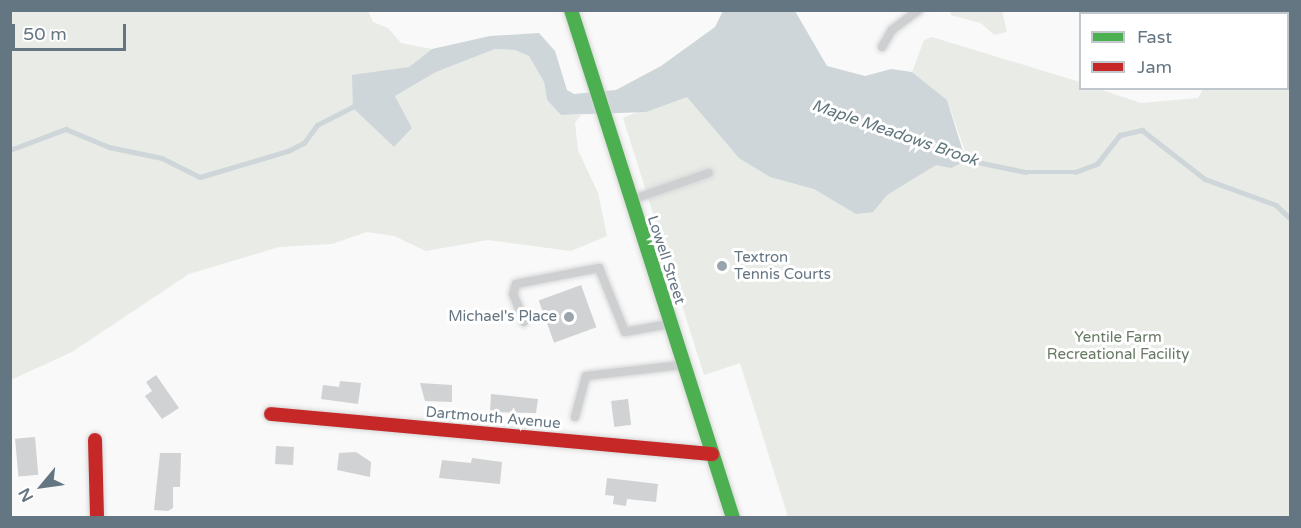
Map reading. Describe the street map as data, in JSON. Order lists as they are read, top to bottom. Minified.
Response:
{"streets":{"main road":["Lowell Street","Dartmouth Avenue"]},"crossings":[["Lowell Street","Dartmouth Avenue"]],"water":["Maple Meadows Brook"],"parks":["Yentile Farm Recreational Facility"],"places":["Textron Tennis Courts","Michael's Place"],"legend":["Fast","Jam"],"scale_bar":"50 m","north":"bottom left"}
